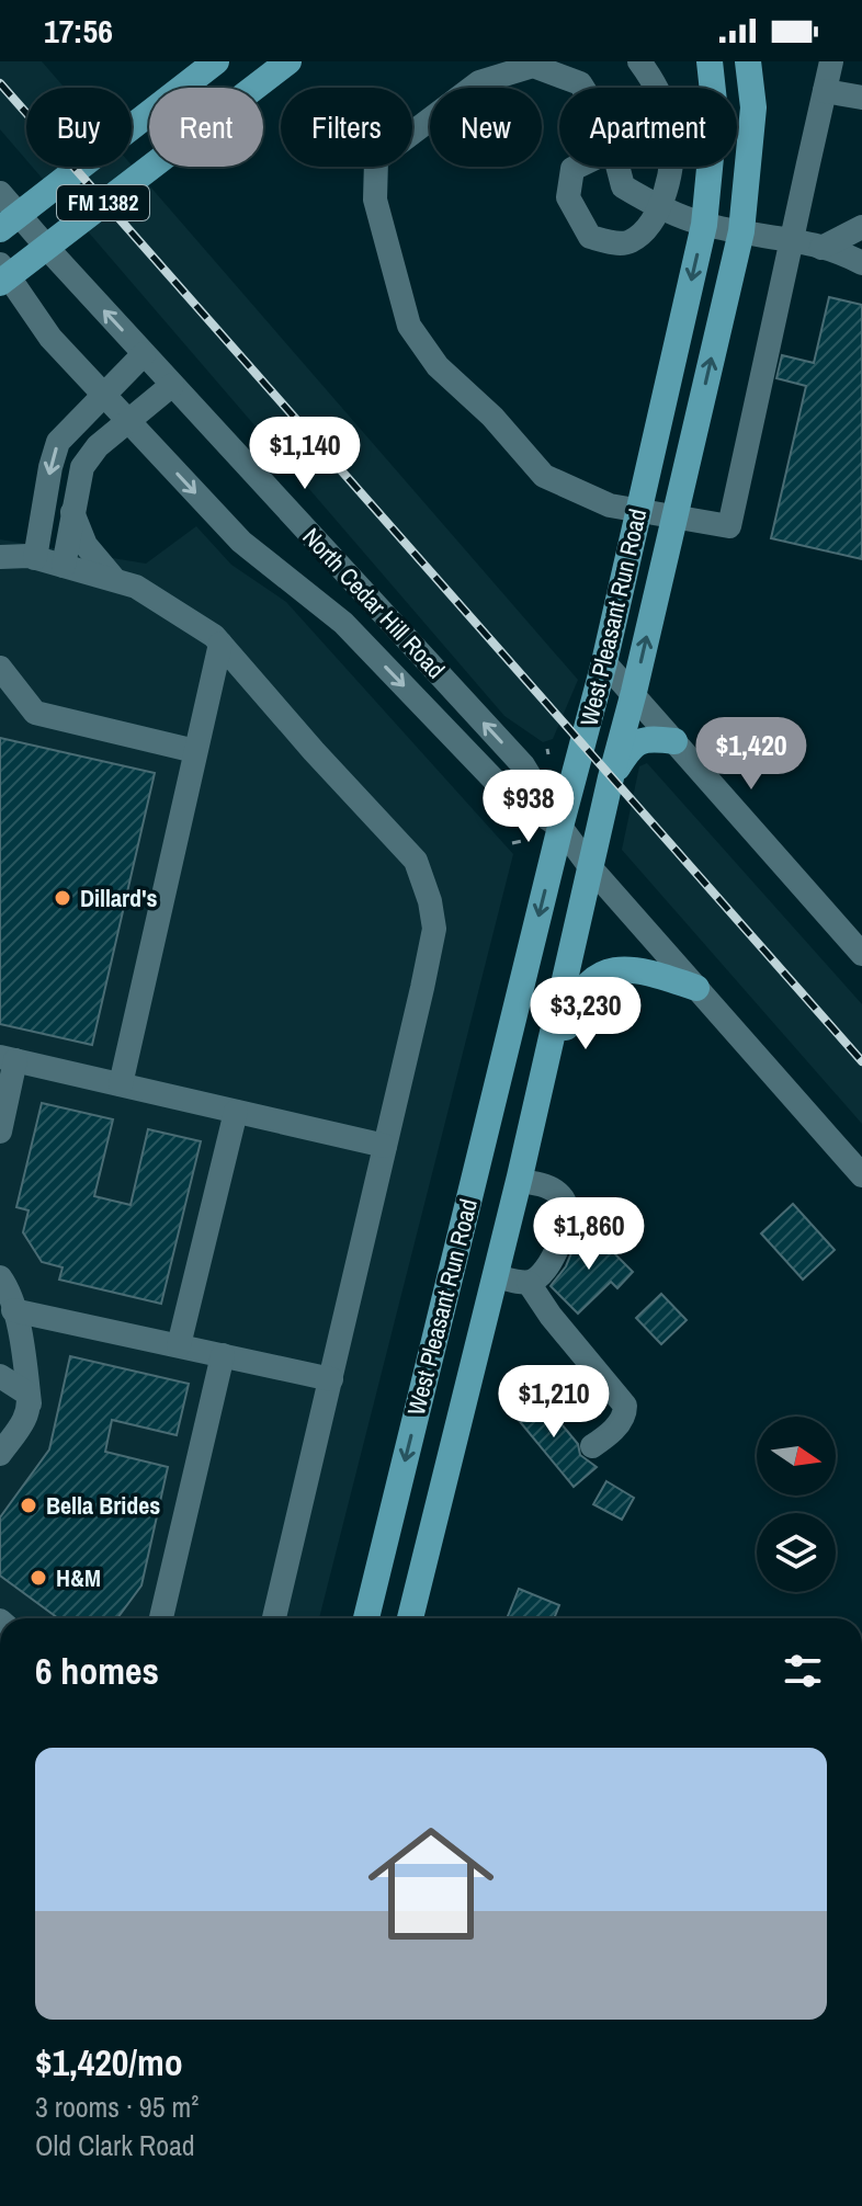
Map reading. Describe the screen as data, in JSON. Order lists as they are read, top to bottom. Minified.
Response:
{"streets":{"main road":["FM 1382","West Pleasant Run Road"],"street":["North Cedar Hill Road"]},"crossings":[["North Cedar Hill Road","West Pleasant Run Road"]],"places":["Dillard's","Bella Brides","H&M"],"north":"right","page":{"status":"17:56","chip":["Buy","Rent","Filters","New","Apartment"],"price":["$1,140","$1,420","$938","$3,230","$1,860","$1,210"],"heading":"6 homes","list":[{"name":"$1,420/mo","note":"3 rooms · 95 m² · Old Clark Road"}]}}
